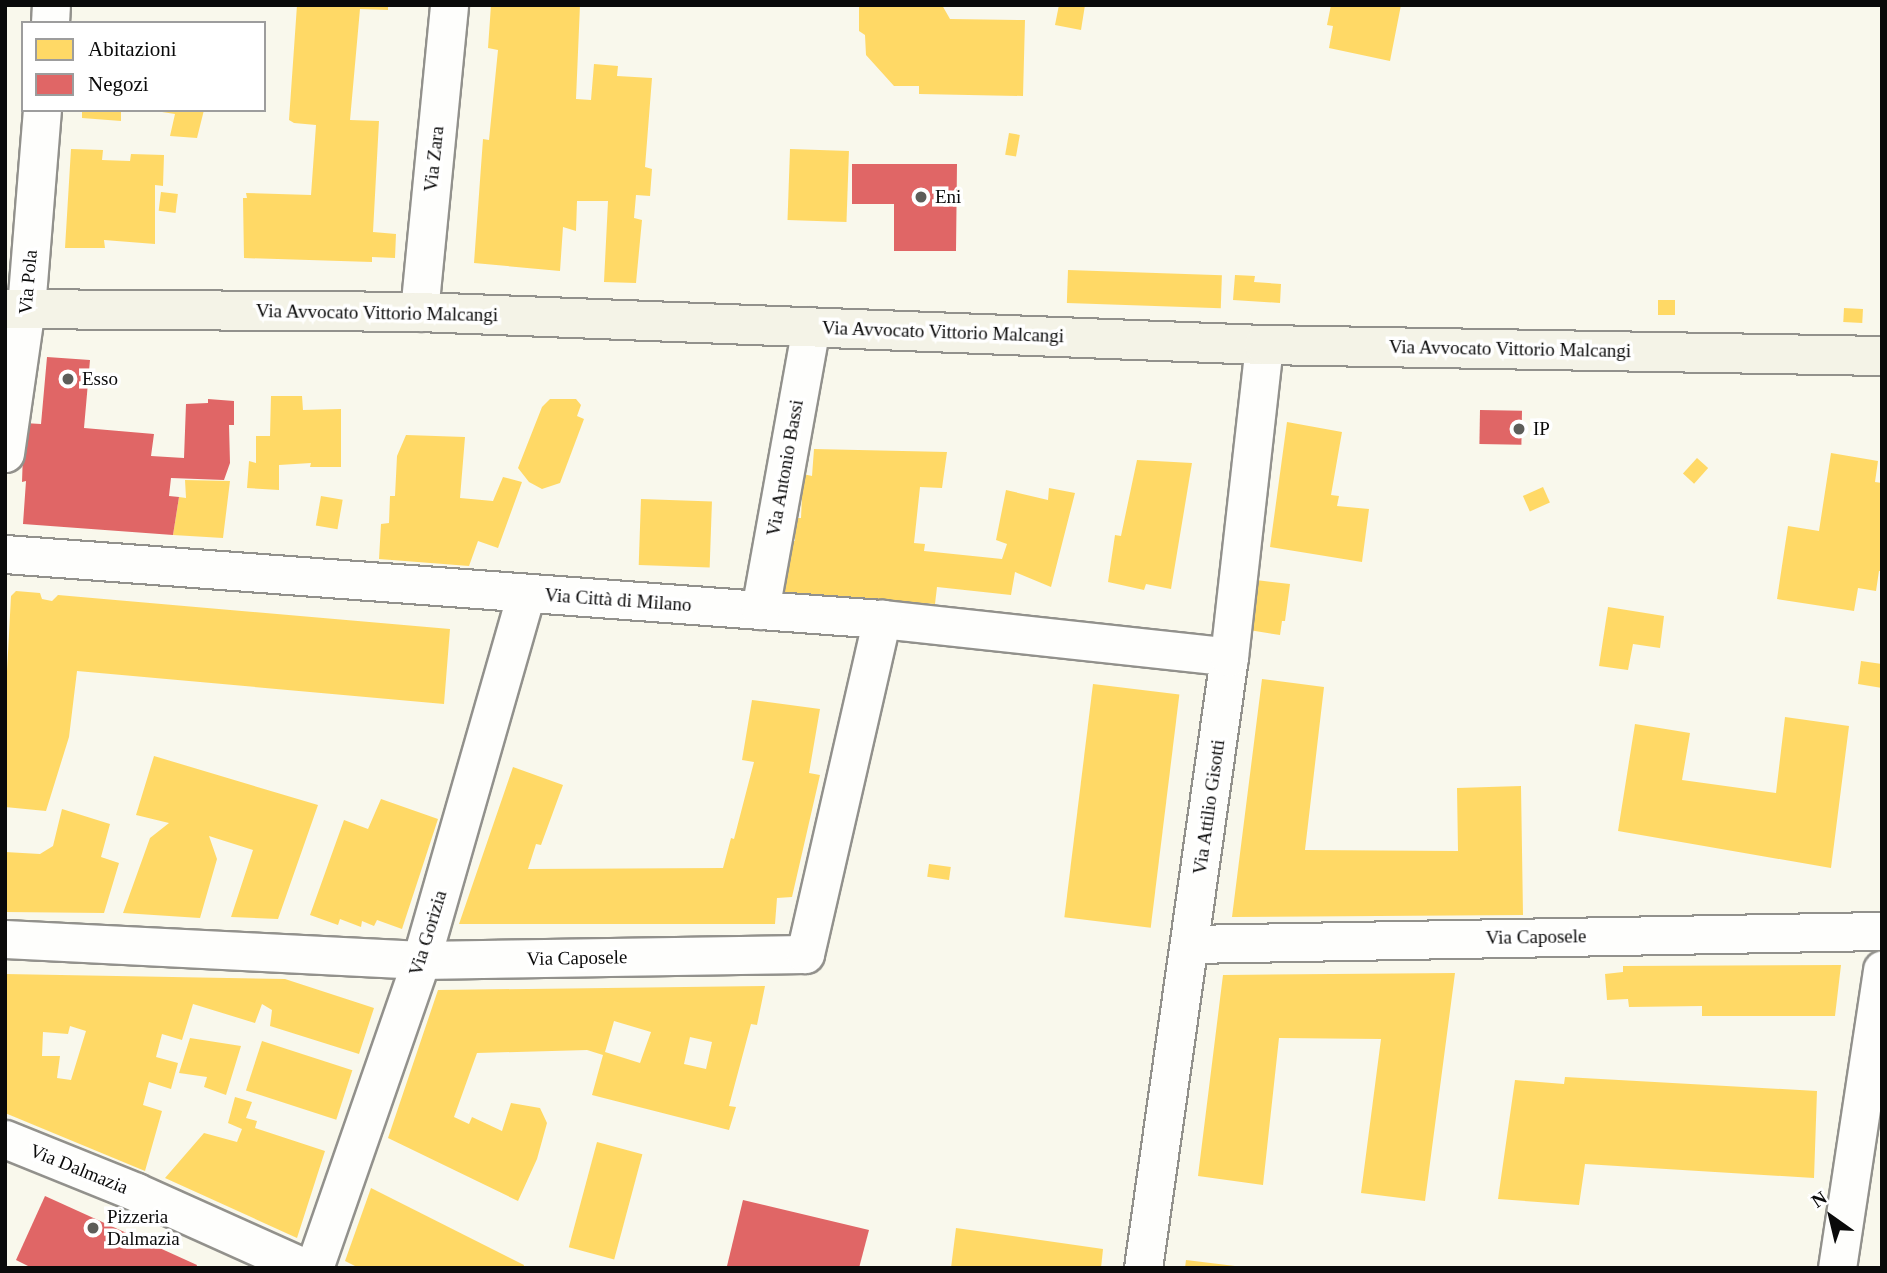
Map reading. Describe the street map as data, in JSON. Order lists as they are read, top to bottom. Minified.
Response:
{"streets":{"main road":["Via Avvocato Vittorio Malcangi"],"street":["Via Zara","Via Pola","Via Antonio Bassi","Via Città di Milano","Via Attilio Gisotti","Via Gorizia","Via Caposele","Via Dalmazia"]},"crossings":[["Via Zara","Via Avvocato Vittorio Malcangi"],["Via Pola","Via Avvocato Vittorio Malcangi"],["Via Avvocato Vittorio Malcangi","Via Antonio Bassi"],["Via Avvocato Vittorio Malcangi","Via Attilio Gisotti"],["Via Antonio Bassi","Via Città di Milano"],["Via Città di Milano","Via Attilio Gisotti"],["Via Città di Milano","Via Gorizia"],["Via Città di Milano","Via Caposele"],["Via Attilio Gisotti","Via Caposele"],["Via Gorizia","Via Caposele"]],"places":["Eni","Esso","IP","Pizzeria Dalmazia"],"legend":["Abitazioni","Negozi"],"north":"top left"}
